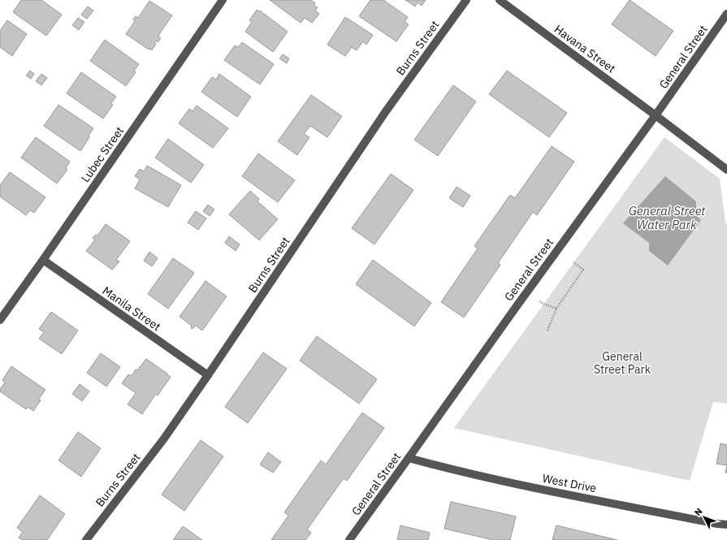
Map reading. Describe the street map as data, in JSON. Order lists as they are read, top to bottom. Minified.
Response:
{"streets":{"street":["Burns Street","Havana Street","General Street","Lubec Street","Manila Street","West Drive"]},"crossings":[["Burns Street","Manila Street"],["Havana Street","General Street"],["General Street","West Drive"],["Lubec Street","Manila Street"]],"water":["General Street Water Park"],"parks":["General Street Park"],"north":"top left"}
